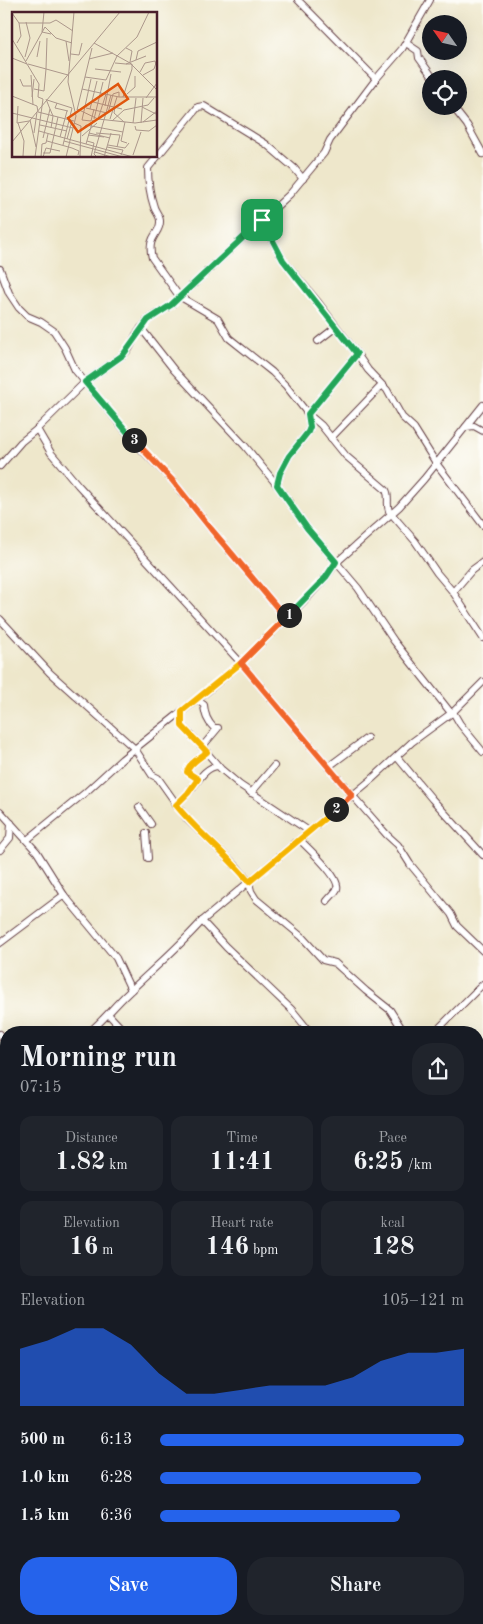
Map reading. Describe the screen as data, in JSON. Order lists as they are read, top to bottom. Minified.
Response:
{"north":"top left","page":{"pins":["3","1","2"],"heading":["Morning run","07:15"],"stats":[["Distance","1.82 km"],["Time","11:41"],["Pace","6:25 /km"],["Elevation","16 m"],["Heart rate","146 bpm"],["kcal","128"]],"chart":["Elevation","105–121 m"],"list":[{"name":"500 m","note":"6:13"},{"name":"1.0 km","note":"6:28"},{"name":"1.5 km","note":"6:36"}],"buttons":["Save","Share"]}}
